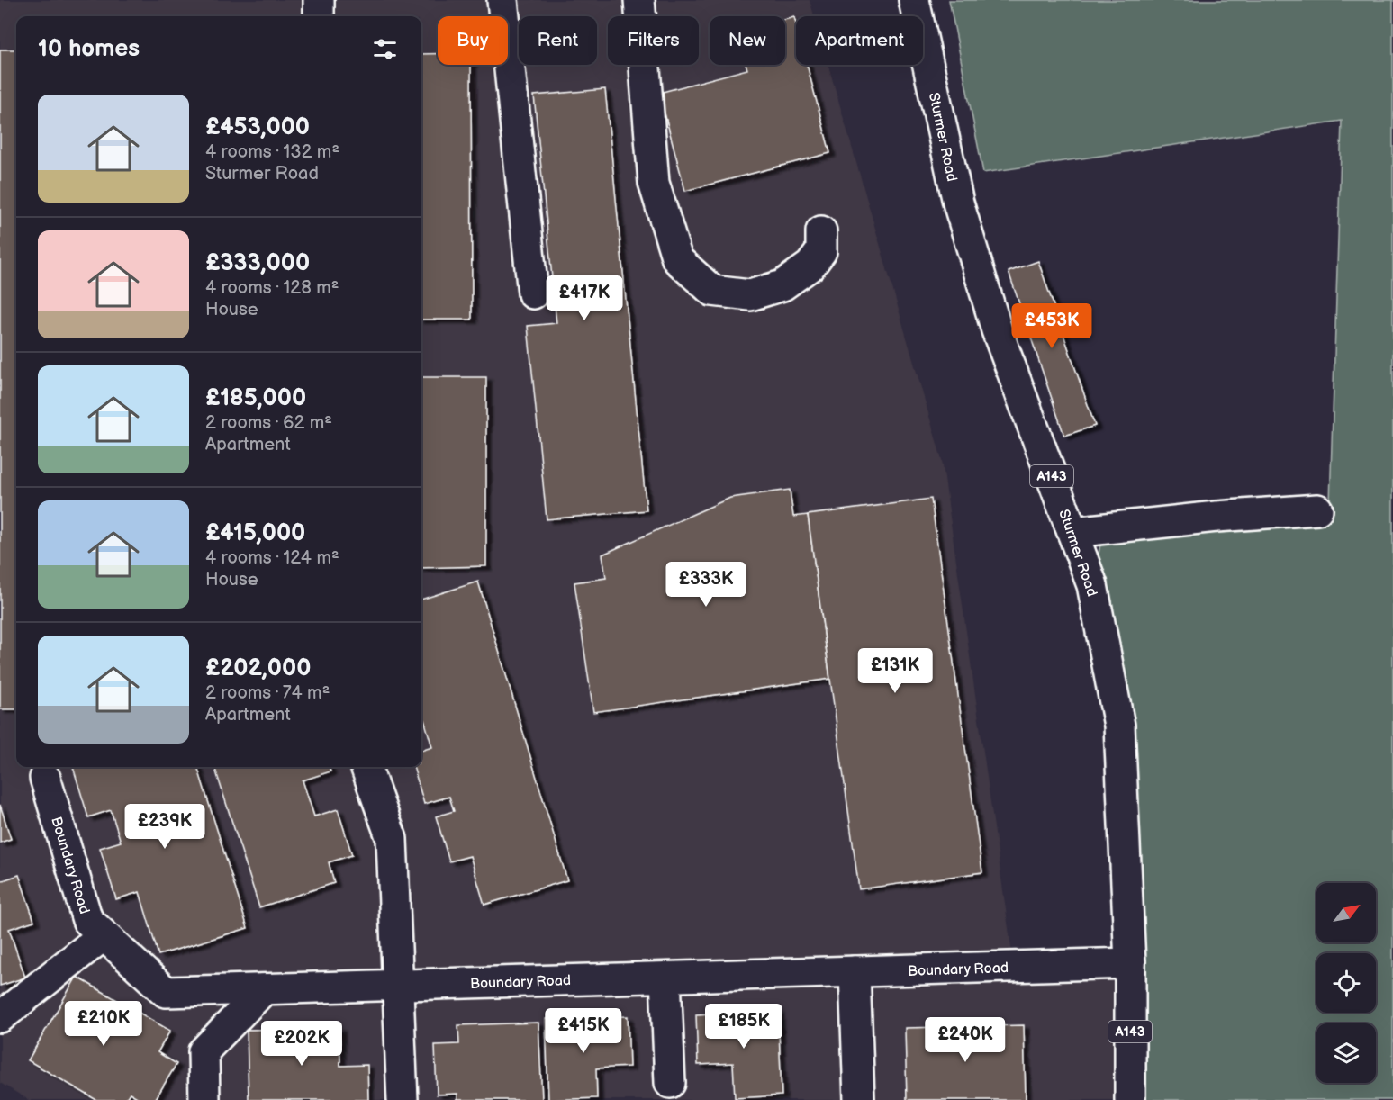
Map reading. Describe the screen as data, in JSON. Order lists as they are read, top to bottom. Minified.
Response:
{"streets":{"main road":["Sturmer Road","A143","Boundary Road"]},"crossings":[["Sturmer Road","A143"],["Sturmer Road","Boundary Road"],["A143","Boundary Road"]],"north":"top right","page":{"chip":["Buy","Rent","Filters","New","Apartment"],"heading":"10 homes","list":[{"name":"£453,000","note":"4 rooms · 132 m² · Sturmer Road"},{"name":"£333,000","note":"4 rooms · 128 m² · House"},{"name":"£185,000","note":"2 rooms · 62 m² · Apartment"},{"name":"£415,000","note":"4 rooms · 124 m² · House"},{"name":"£202,000","note":"2 rooms · 74 m² · Apartment"}],"price":["£417K","£453K","£333K","£131K","£239K","£210K","£185K","£415K","£240K","£202K"]}}
